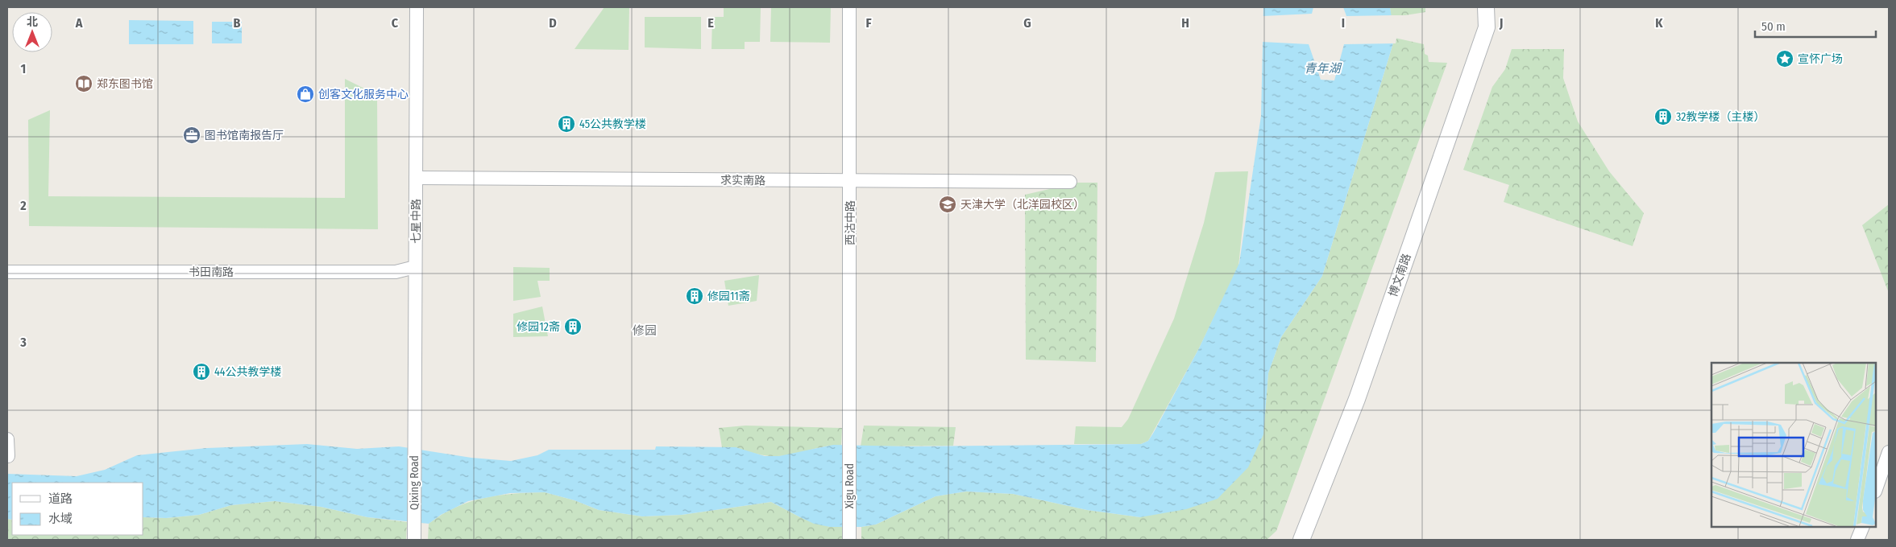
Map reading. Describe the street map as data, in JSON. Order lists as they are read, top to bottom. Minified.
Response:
{"streets":{"street":["求实南路","七星中路","西沽中路","书田南路","博文南路","Qixing Road","Xigu Road"]},"crossings":[["求实南路","七星中路"],["求实南路","西沽中路"],["七星中路","书田南路"],["七星中路","Qixing Road"],["西沽中路","Xigu Road"]],"districts":["修园"],"water":["青年湖"],"places":{"place":["宣怀广场"],"library":["郑东图书馆"],"shop":["创客文化服务中心"],"building":["32教学楼（主楼）","45公共教学楼","修园11斋","修园12斋","44公共教学楼"],"office":["图书馆南报告厅"],"school or university":["天津大学（北洋园校区）"]},"legend":["道路","水域"],"scale_bar":"50 m","north":"top","grid":{"columns":["A","B","C","D","E","F","G","H","I","J","K"],"rows":["1","2","3"]}}
